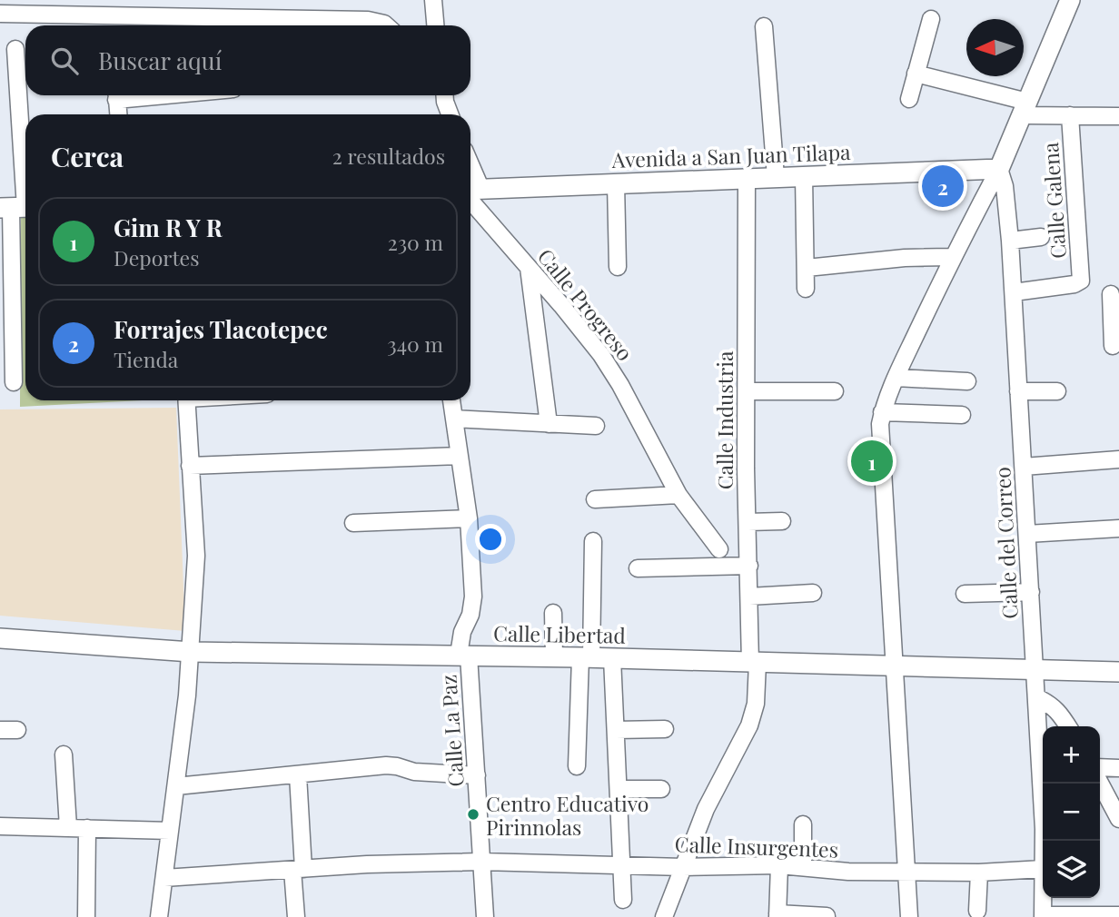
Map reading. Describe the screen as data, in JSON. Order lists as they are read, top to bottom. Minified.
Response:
{"streets":{"main road":["Avenida a San Juan Tilapa","Calle Libertad"],"street":["Calle Galena","Calle Progreso","Calle Industria","Calle del Correo","Calle La Paz","Calle Insurgentes"]},"crossings":[["Avenida a San Juan Tilapa","Calle Industria"],["Avenida a San Juan Tilapa","Calle del Correo"],["Calle Galena","Calle del Correo"],["Calle Industria","Calle Libertad"],["Calle Industria","Calle Insurgentes"],["Calle del Correo","Calle Libertad"],["Calle Libertad","Calle La Paz"],["Calle La Paz","Calle Insurgentes"]],"places":["Centro Educativo Pirinnolas"],"north":"left","page":{"search":"Buscar aquí","heading":["Cerca","2 resultados"],"pins":["2","1"],"list":[{"mark":"1","name":"Gim R Y R","note":"Deportes","value":"230 m"},{"mark":"2","name":"Forrajes Tlacotepec","note":"Tienda","value":"340 m"}],"map_buttons":["+","−"]}}
